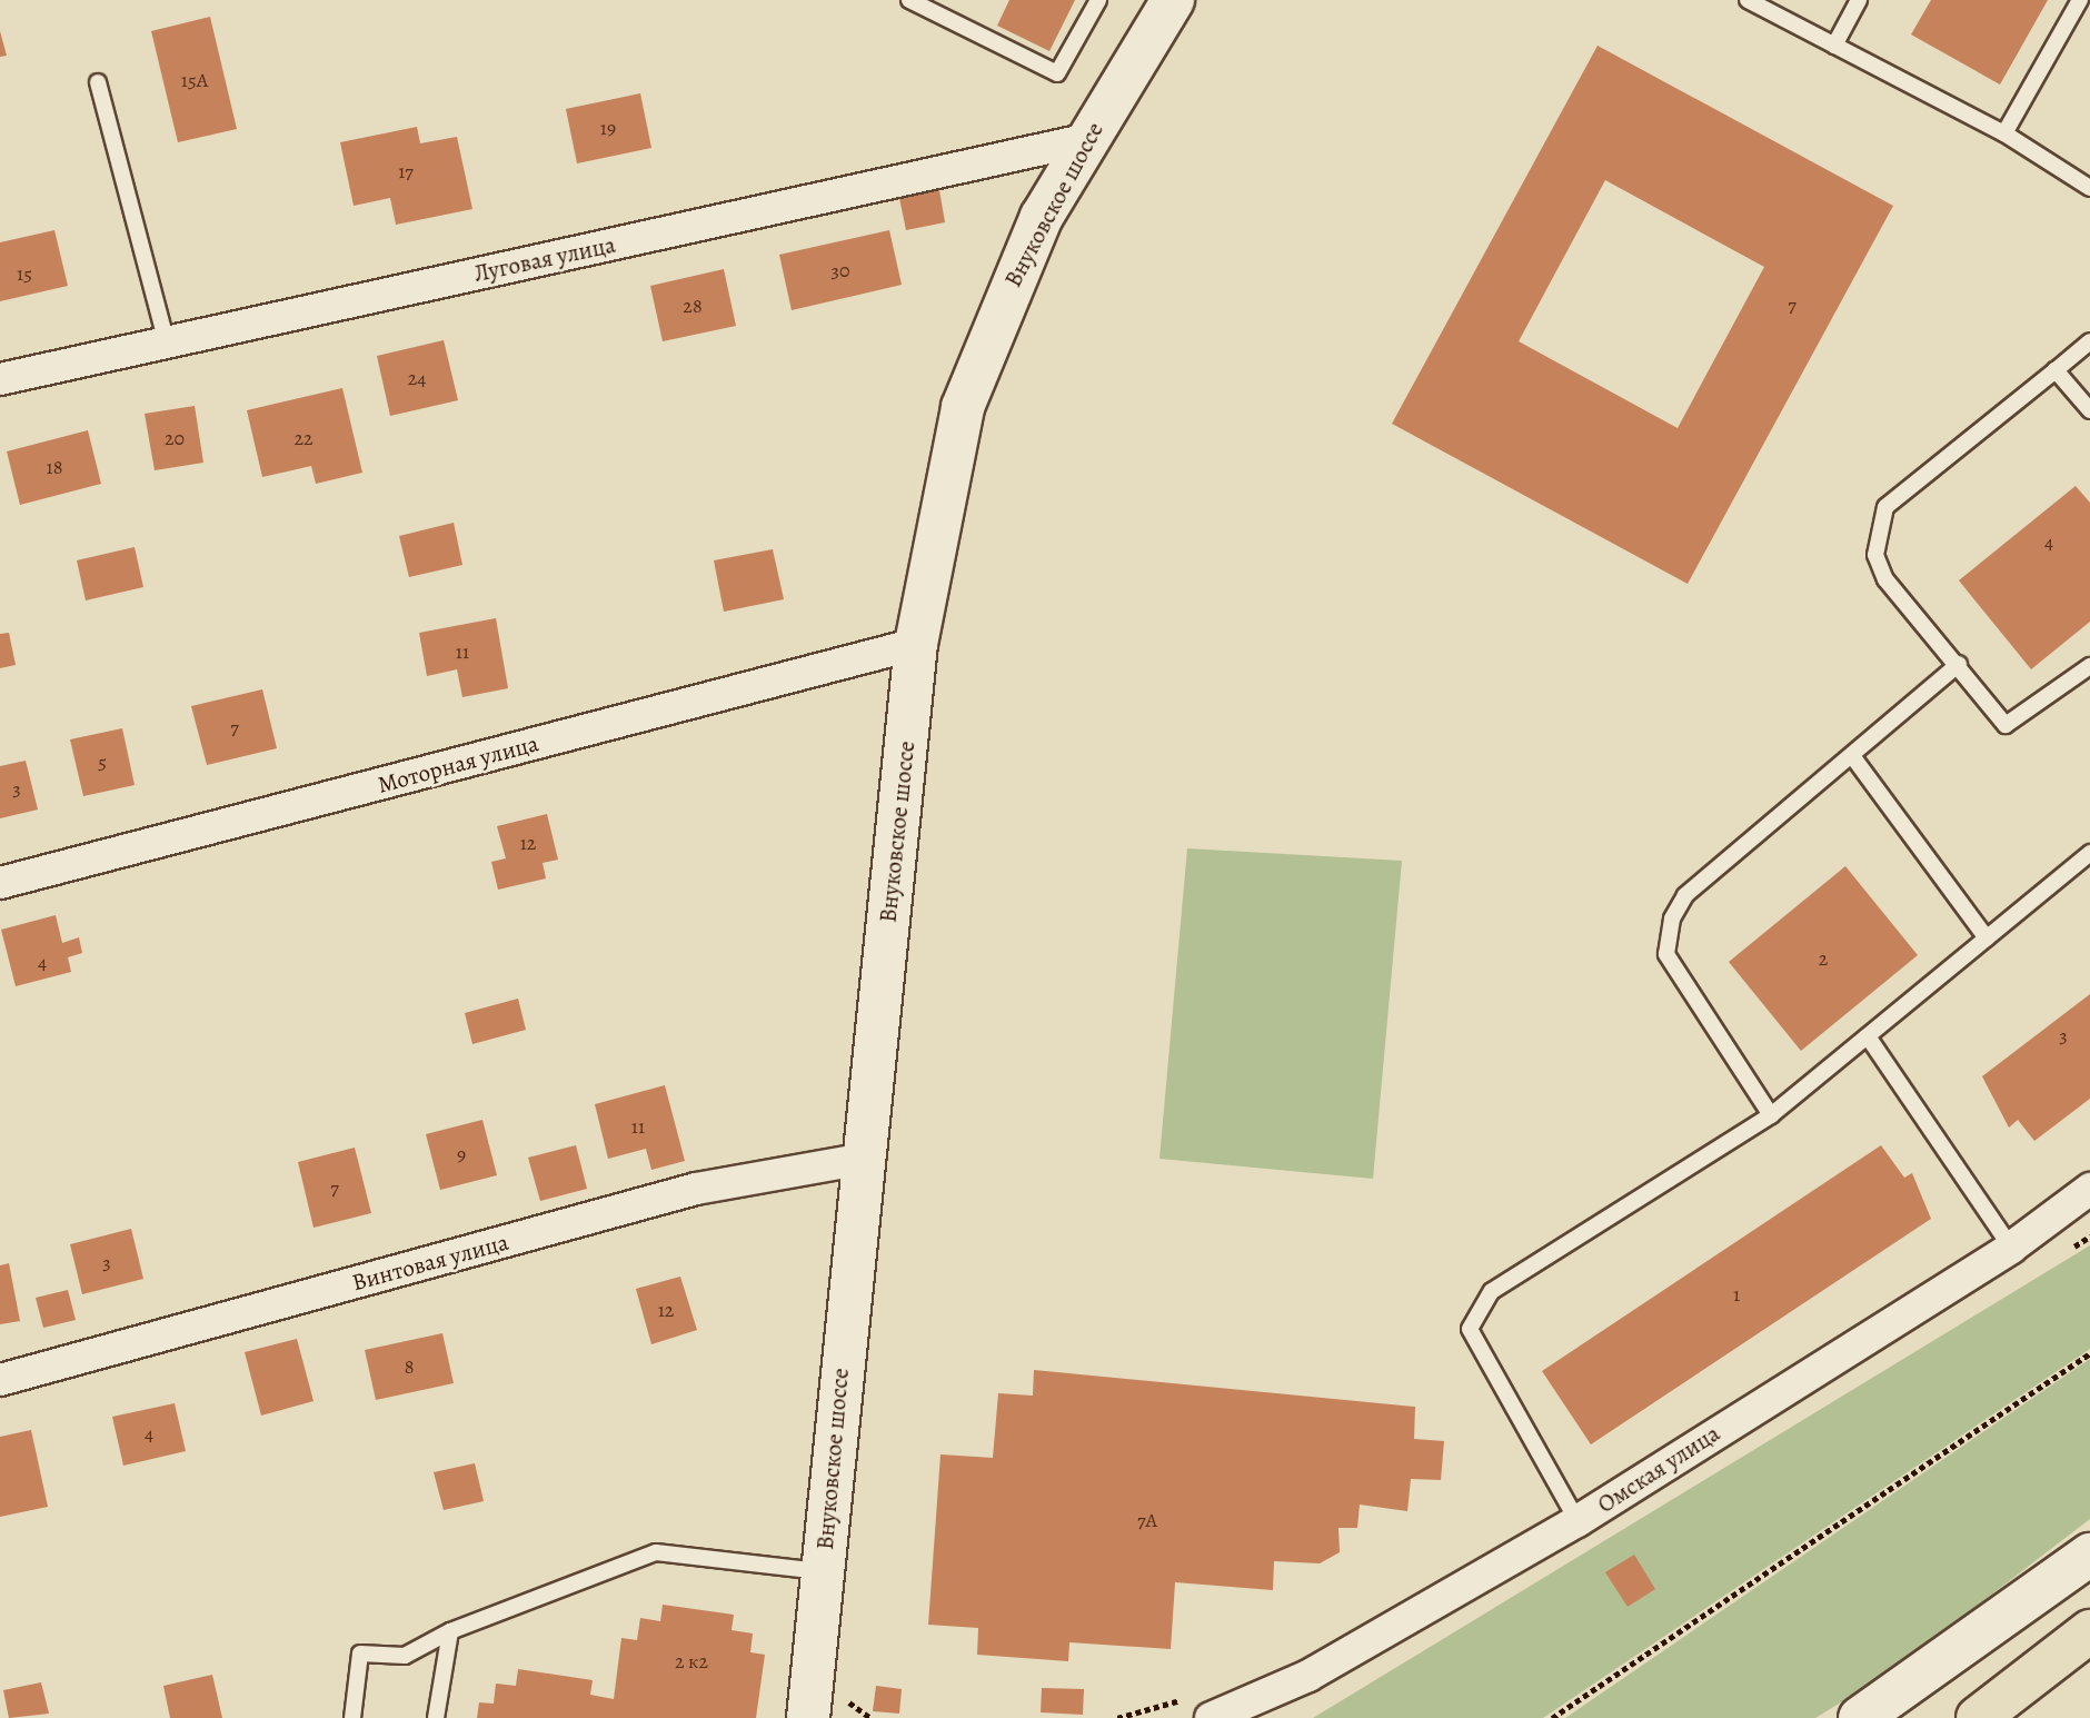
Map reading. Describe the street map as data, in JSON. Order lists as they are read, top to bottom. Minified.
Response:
{"streets":{"street":["Внуковское шоссе","Луговая улица","Моторная улица","Винтовая улица","Омская улица"]},"crossings":[["Внуковское шоссе","Луговая улица"],["Внуковское шоссе","Моторная улица"],["Внуковское шоссе","Винтовая улица"]],"house_numbers":["15А","19","17","30","15","7","28","24","20","22","18","4","11","7","5","3","12","2","4","3","11","9","7","3","1","12","8","4","7А","2 к2"]}
